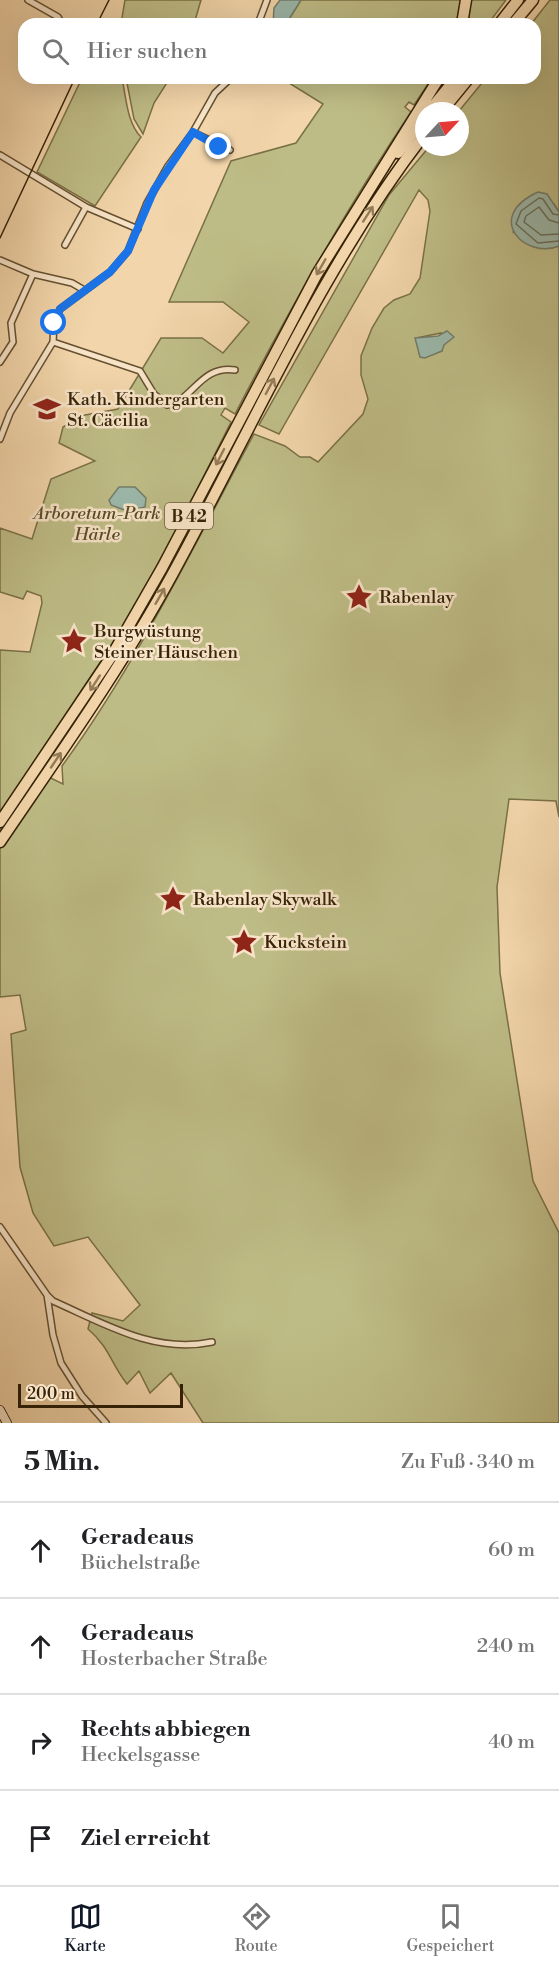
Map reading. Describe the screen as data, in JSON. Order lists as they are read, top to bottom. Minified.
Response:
{"streets":{"highway":["B 42"]},"parks":["Arboretum-Park Härle"],"places":{"school or university":["Kath. Kindergarten St. Cäcilia"],"place":["Rabenlay","Burgwüstung Steiner Häuschen","Rabenlay Skywalk","Kuckstein"]},"scale_bar":"200 m","north":"top right","page":{"search":"Hier suchen","scale":"200 m","heading":["5 Min.","Zu Fuß · 340 m"],"list":[["Geradeaus","Büchelstraße","60 m"],["Geradeaus","Hosterbacher Straße","240 m"],["Rechts abbiegen","Heckelsgasse","40 m"],"Ziel erreicht"],"nav":["Karte","Route","Gespeichert"]}}
